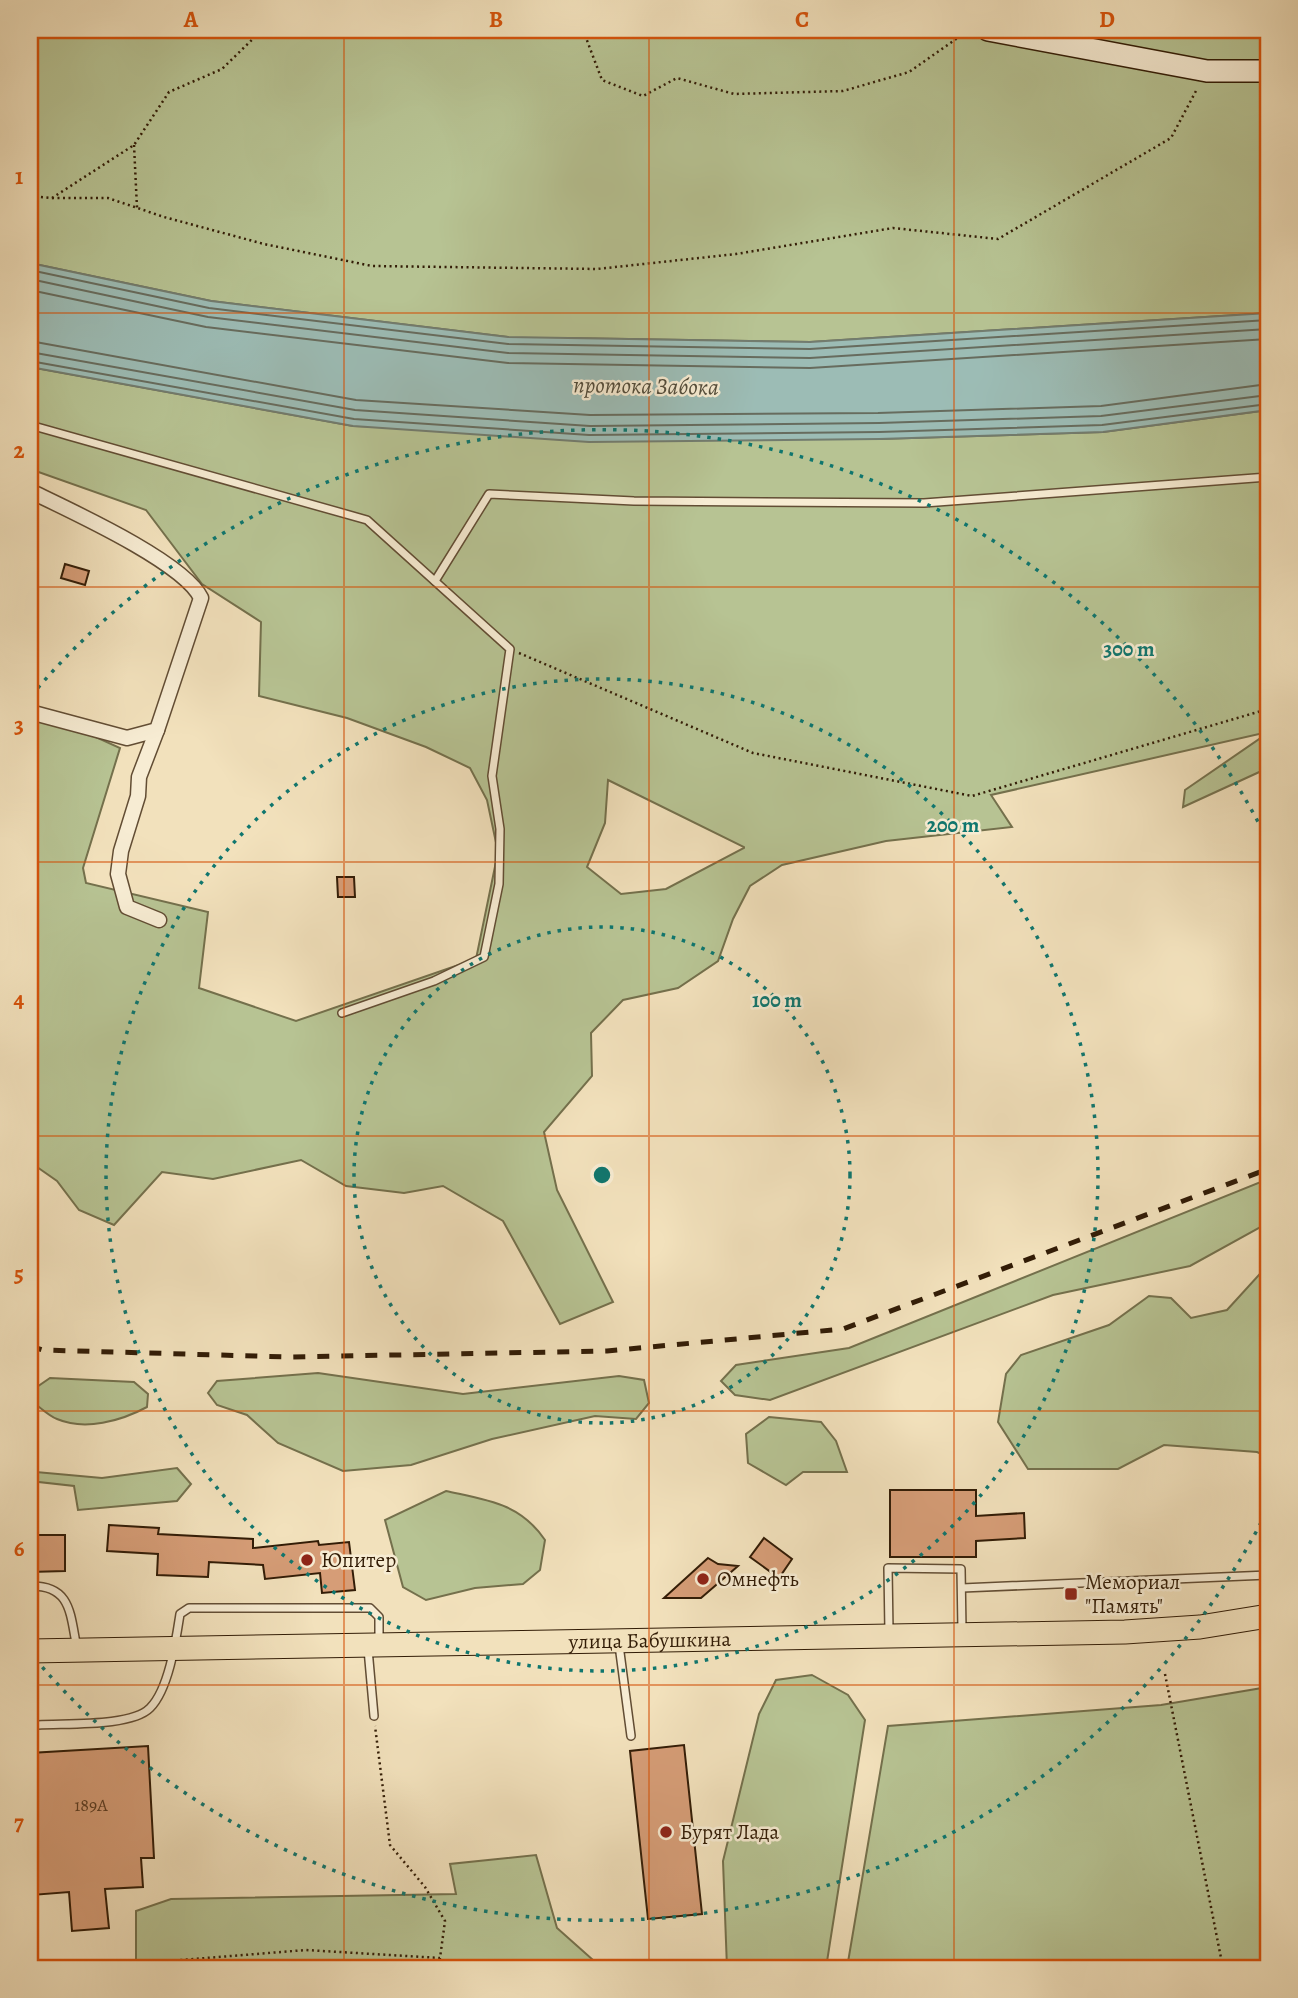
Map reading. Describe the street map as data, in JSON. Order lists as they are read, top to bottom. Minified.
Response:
{"streets":{"main road":["улица Бабушкина"]},"water":["протока Забока"],"places":{"other":["Юпитер","Омнефть","Бурят Лада"],"transit":["Мемориал \"Память\""]},"house_numbers":["189А"],"grid":{"columns":["A","B","C","D"],"rows":["1","2","3","4","5","6","7"]},"rings":["300 m","200 m","100 m"]}
